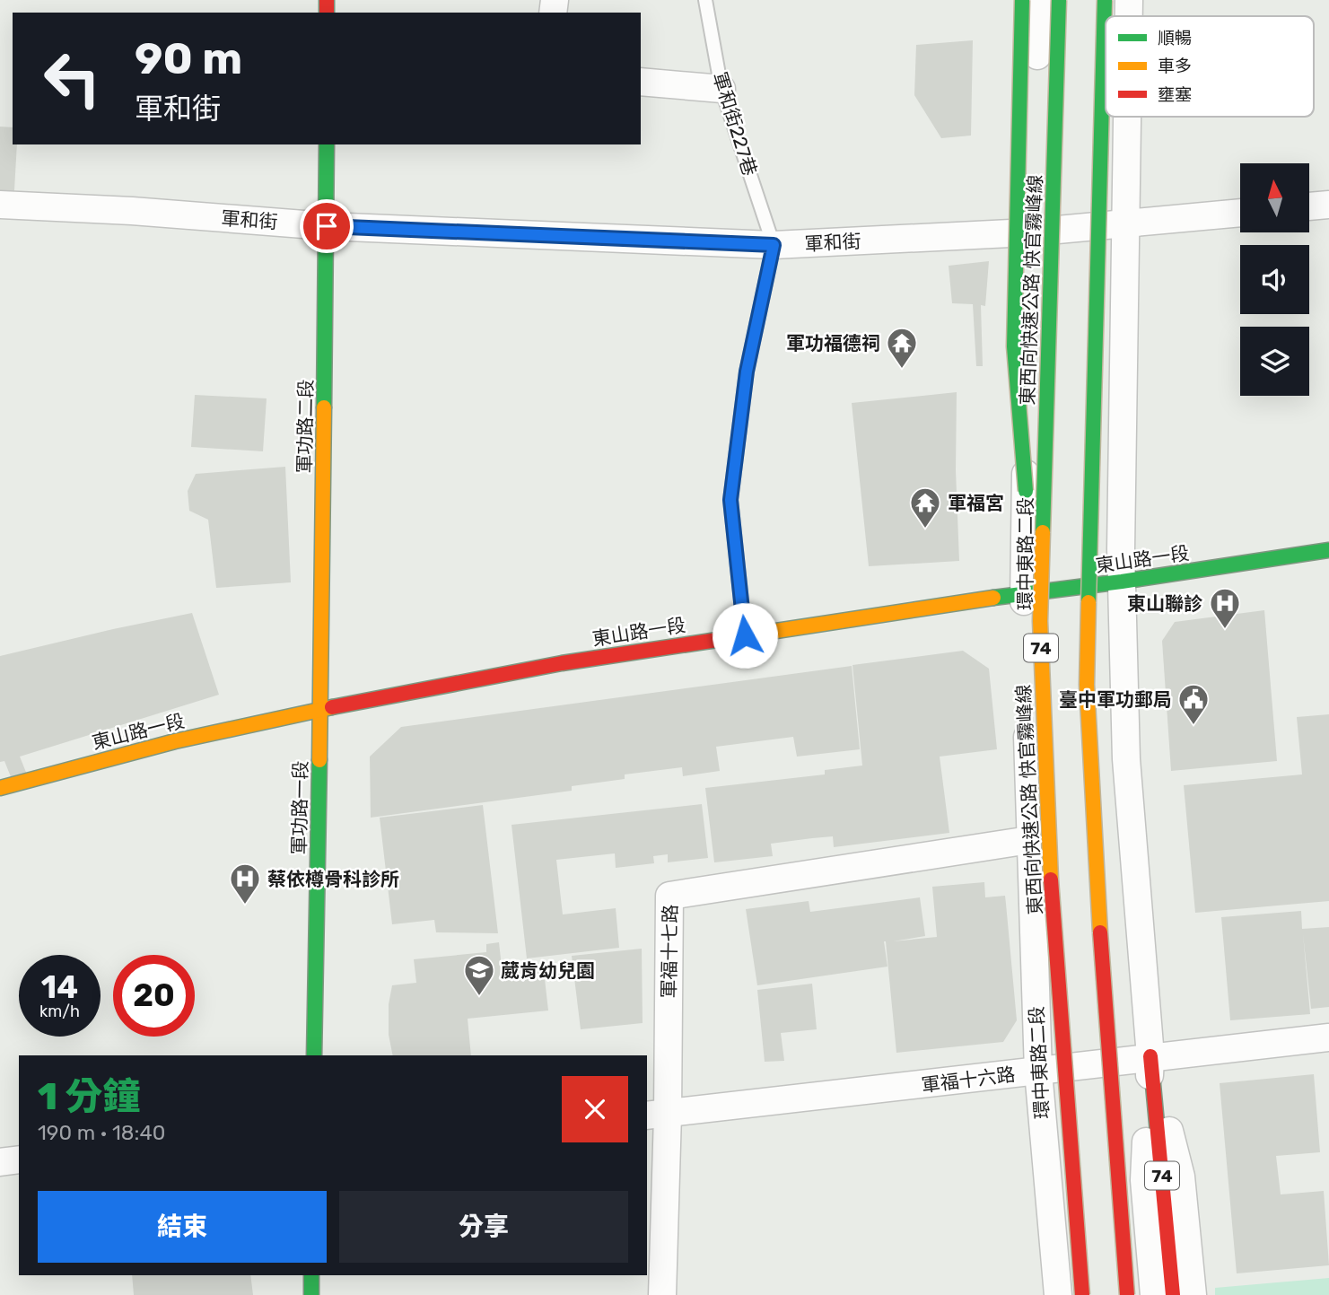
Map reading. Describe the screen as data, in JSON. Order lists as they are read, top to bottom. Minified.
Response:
{"streets":{"main road":["東西向快速公路 快官霧峰線","軍功路二段","東山路一段","74","軍功路一段"],"street":["軍和街","環中東路二段","軍福十七路","軍福十六路"],"lane":["軍和街227巷"]},"crossings":[["軍和街227巷","軍和街"],["軍和街","軍功路二段"],["軍和街","環中東路二段"],["東西向快速公路 快官霧峰線","74"],["軍功路二段","東山路一段"],["軍功路二段","軍功路一段"],["環中東路二段","東山路一段"],["環中東路二段","軍福十七路"],["環中東路二段","軍福十六路"],["東山路一段","軍功路一段"],["74","軍福十六路"],["軍福十七路","軍福十六路"]],"places":{"temple":["軍功福德祠","軍福宮"],"hospital":["東山聯診","蔡依樽骨科診所"],"public building":["臺中軍功郵局"],"school or university":["葳肯幼兒園"]},"legend":["順暢","車多","壅塞"],"north":"top","page":{"turn":["90 m","軍和街"],"speed":"14 km/h","limit":"20","heading":["1 分鐘","190 m · 18:40"],"buttons":["結束","分享"]}}
